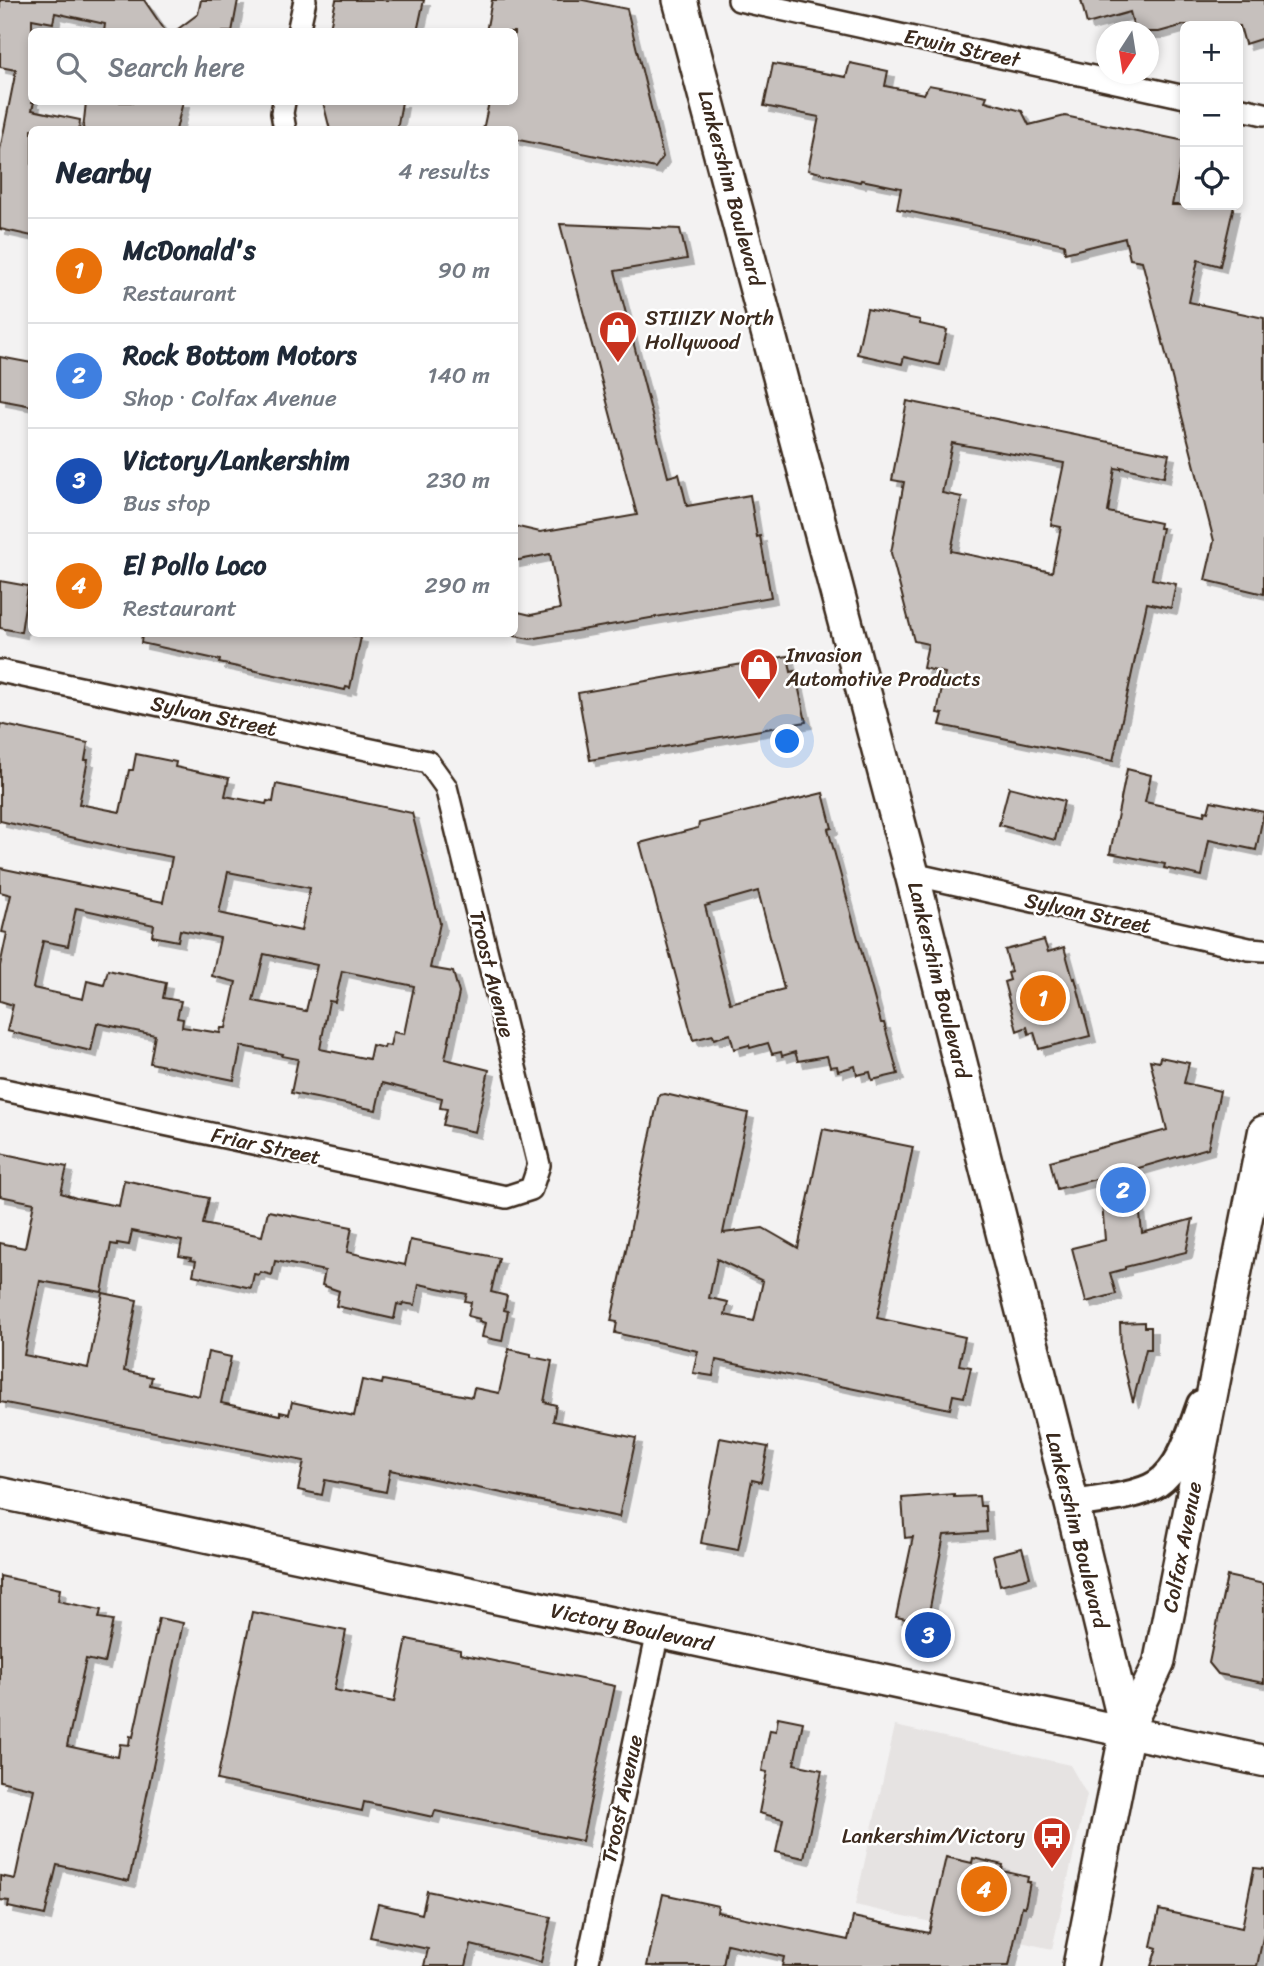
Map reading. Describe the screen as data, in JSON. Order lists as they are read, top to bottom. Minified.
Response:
{"streets":{"main road":["Lankershim Boulevard","Colfax Avenue","Victory Boulevard"],"street":["Erwin Street","Sylvan Street","Troost Avenue","Friar Street"]},"crossings":[["Lankershim Boulevard","Sylvan Street"],["Lankershim Boulevard","Colfax Avenue"],["Lankershim Boulevard","Victory Boulevard"],["Sylvan Street","Troost Avenue"],["Troost Avenue","Friar Street"],["Troost Avenue","Victory Boulevard"],["Colfax Avenue","Victory Boulevard"]],"places":{"shop":["STIIIZY North Hollywood","Invasion Automotive Products"],"bus stop":["Lankershim/Victory"]},"north":"bottom","page":{"map_buttons":["+","−"],"search":"Search here","heading":["Nearby","4 results"],"list":[{"mark":"1","name":"McDonald's","note":"Restaurant","value":"90 m"},{"mark":"2","name":"Rock Bottom Motors","note":"Shop · Colfax Avenue","value":"140 m"},{"mark":"3","name":"Victory/Lankershim","note":"Bus stop","value":"230 m"},{"mark":"4","name":"El Pollo Loco","note":"Restaurant","value":"290 m"}],"pins":["1","2","3","4"]}}
